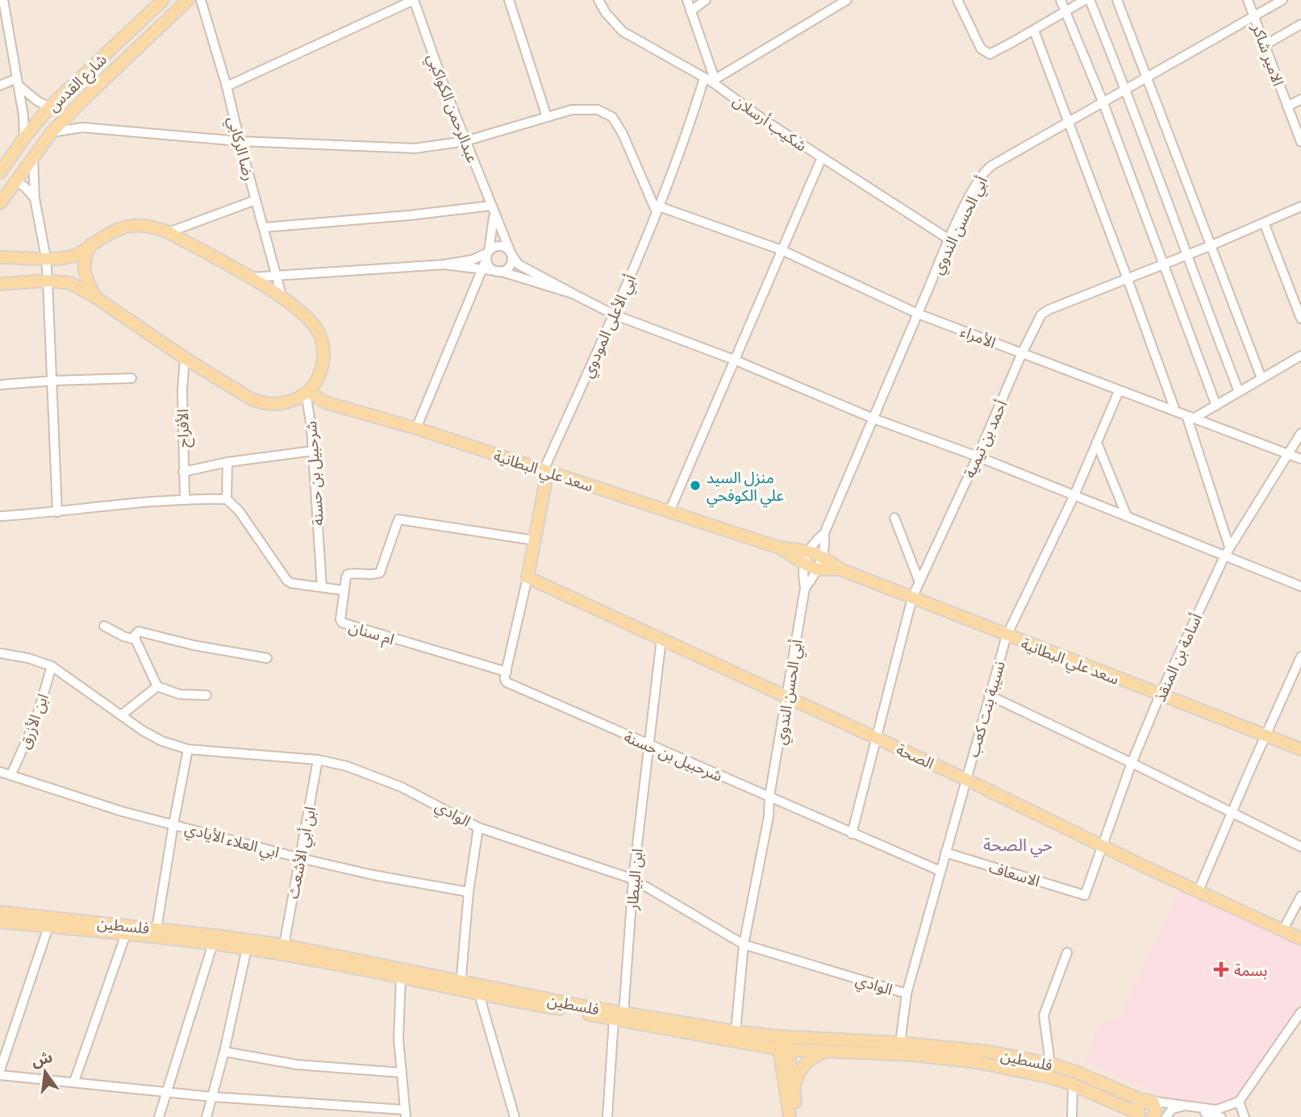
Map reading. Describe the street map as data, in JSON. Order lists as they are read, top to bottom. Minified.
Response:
{"streets":{"main road":["شارع القدس","أبي الأعلى المودوي","سعد علي البطانية","الصحة","فلسطين"],"street":["الامير شاكر","عبدالرحمن الكواكبي","شكيب أرسلان","رضا الركابي","أبي الحسن الندوي","الأمراء","الأفراح","أحمد بن تيمية","شرحبيل بن حسنة","ام سنان","أسامة بن المنقذ","نسيبة بنت كعب","ابن الأزرق","الوادي","ابي العلاء الأيادي","ابن أبي الأشعث","الاسعاف","ابن البيطار"]},"crossings":[["الامير شاكر","أبي الحسن الندوي"],["عبدالرحمن الكواكبي","سعد علي البطانية"],["شكيب أرسلان","أبي الحسن الندوي"],["شكيب أرسلان","أبي الأعلى المودوي"],["أبي الحسن الندوي","الأمراء"],["أبي الحسن الندوي","سعد علي البطانية"],["أبي الحسن الندوي","شرحبيل بن حسنة"],["أبي الحسن الندوي","الصحة"],["أبي الحسن الندوي","الوادي"],["أبي الحسن الندوي","فلسطين"],["أبي الأعلى المودوي","الأمراء"],["أبي الأعلى المودوي","سعد علي البطانية"],["أبي الأعلى المودوي","الصحة"],["الأمراء","أحمد بن تيمية"],["الأمراء","أسامة بن المنقذ"],["الأمراء","نسيبة بنت كعب"],["أحمد بن تيمية","سعد علي البطانية"],["أحمد بن تيمية","شرحبيل بن حسنة"],["أحمد بن تيمية","الصحة"],["سعد علي البطانية","شرحبيل بن حسنة"],["سعد علي البطانية","أسامة بن المنقذ"],["سعد علي البطانية","نسيبة بنت كعب"],["شرحبيل بن حسنة","ام سنان"],["شرحبيل بن حسنة","نسيبة بنت كعب"],["شرحبيل بن حسنة","ابن البيطار"],["أسامة بن المنقذ","الصحة"],["أسامة بن المنقذ","الاسعاف"],["نسيبة بنت كعب","الصحة"],["نسيبة بنت كعب","الوادي"],["نسيبة بنت كعب","الاسعاف"],["نسيبة بنت كعب","فلسطين"],["ابن الأزرق","الوادي"],["ابن الأزرق","ابي العلاء الأيادي"],["الصحة","ابن البيطار"],["الوادي","ابن أبي الأشعث"],["الوادي","ابن البيطار"],["ابي العلاء الأيادي","ابن أبي الأشعث"],["ابن أبي الأشعث","فلسطين"],["ابن البيطار","فلسطين"]],"districts":["حي الصحة"],"places":{"other":["منزل السيد علي الكوفحي"],"health":["بسمة"]},"north":"top"}
